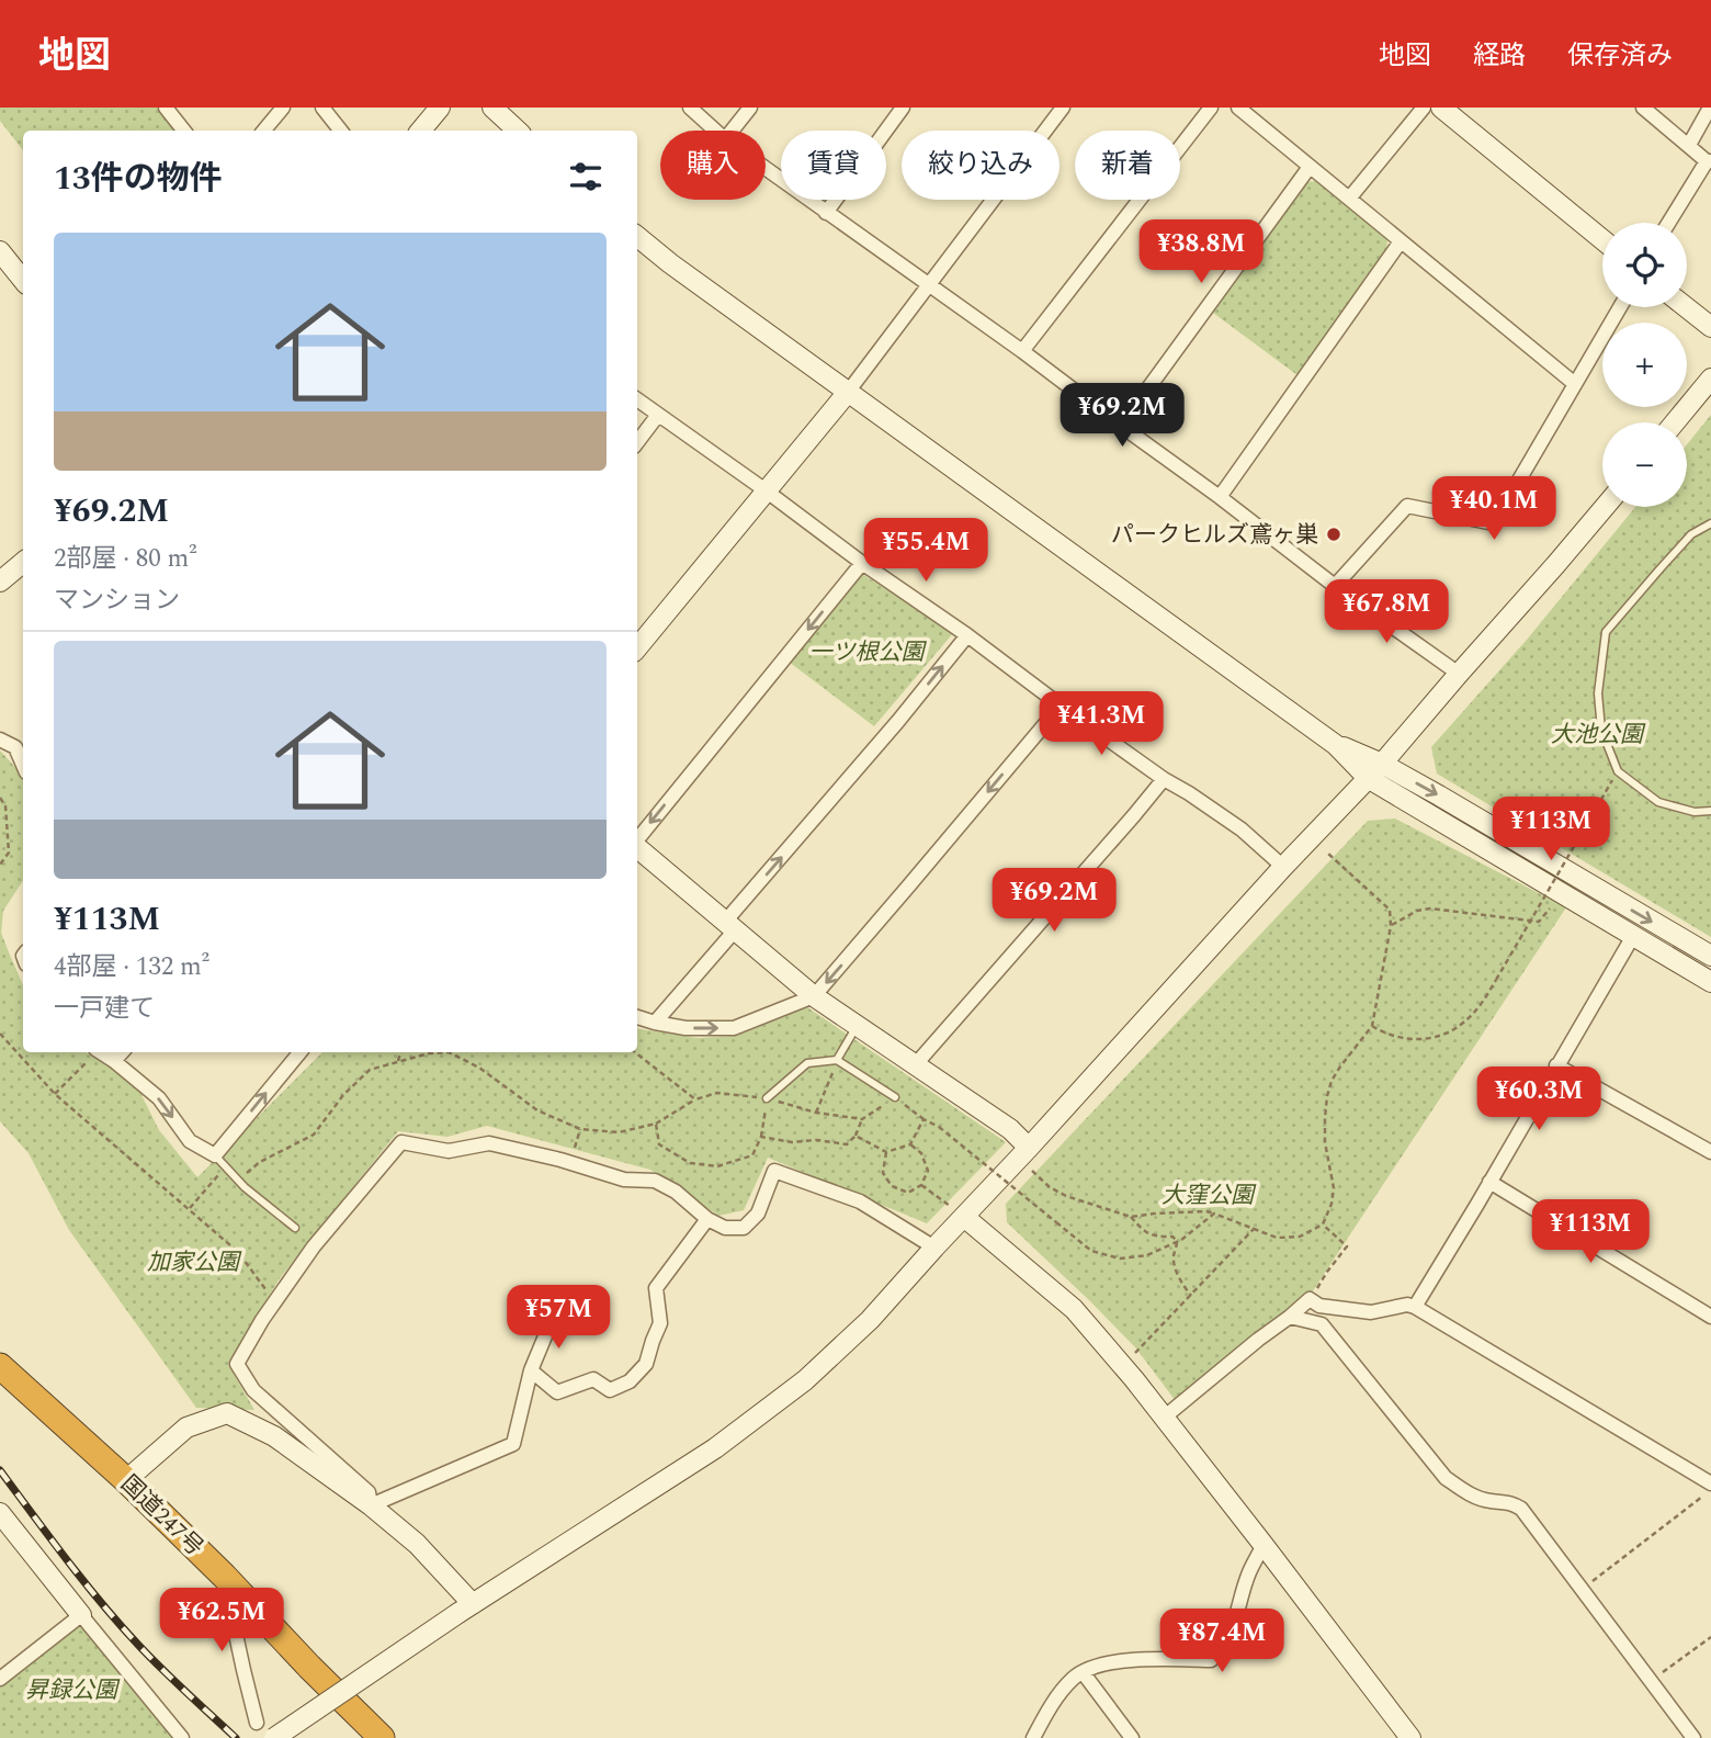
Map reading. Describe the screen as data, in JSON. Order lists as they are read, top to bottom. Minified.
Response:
{"streets":{"highway":["国道247号"]},"parks":["一ツ根公園","大池公園","大窪公園","加家公園","昇録公園"],"places":["パークヒルズ鳶ヶ巣"],"page":{"header":"地図","nav":["地図","経路","保存済み"],"chip":["購入","賃貸","絞り込み","新着"],"heading":"13件の物件","price":["¥38.8M","¥69.2M","¥40.1M","¥55.4M","¥67.8M","¥41.3M","¥113M","¥69.2M","¥60.3M","¥113M","¥57M","¥62.5M","¥87.4M"],"map_buttons":["+","−"],"list":[{"name":"¥69.2M","note":"2部屋 · 80 m² · マンション"},{"name":"¥113M","note":"4部屋 · 132 m² · 一戸建て"}]}}
